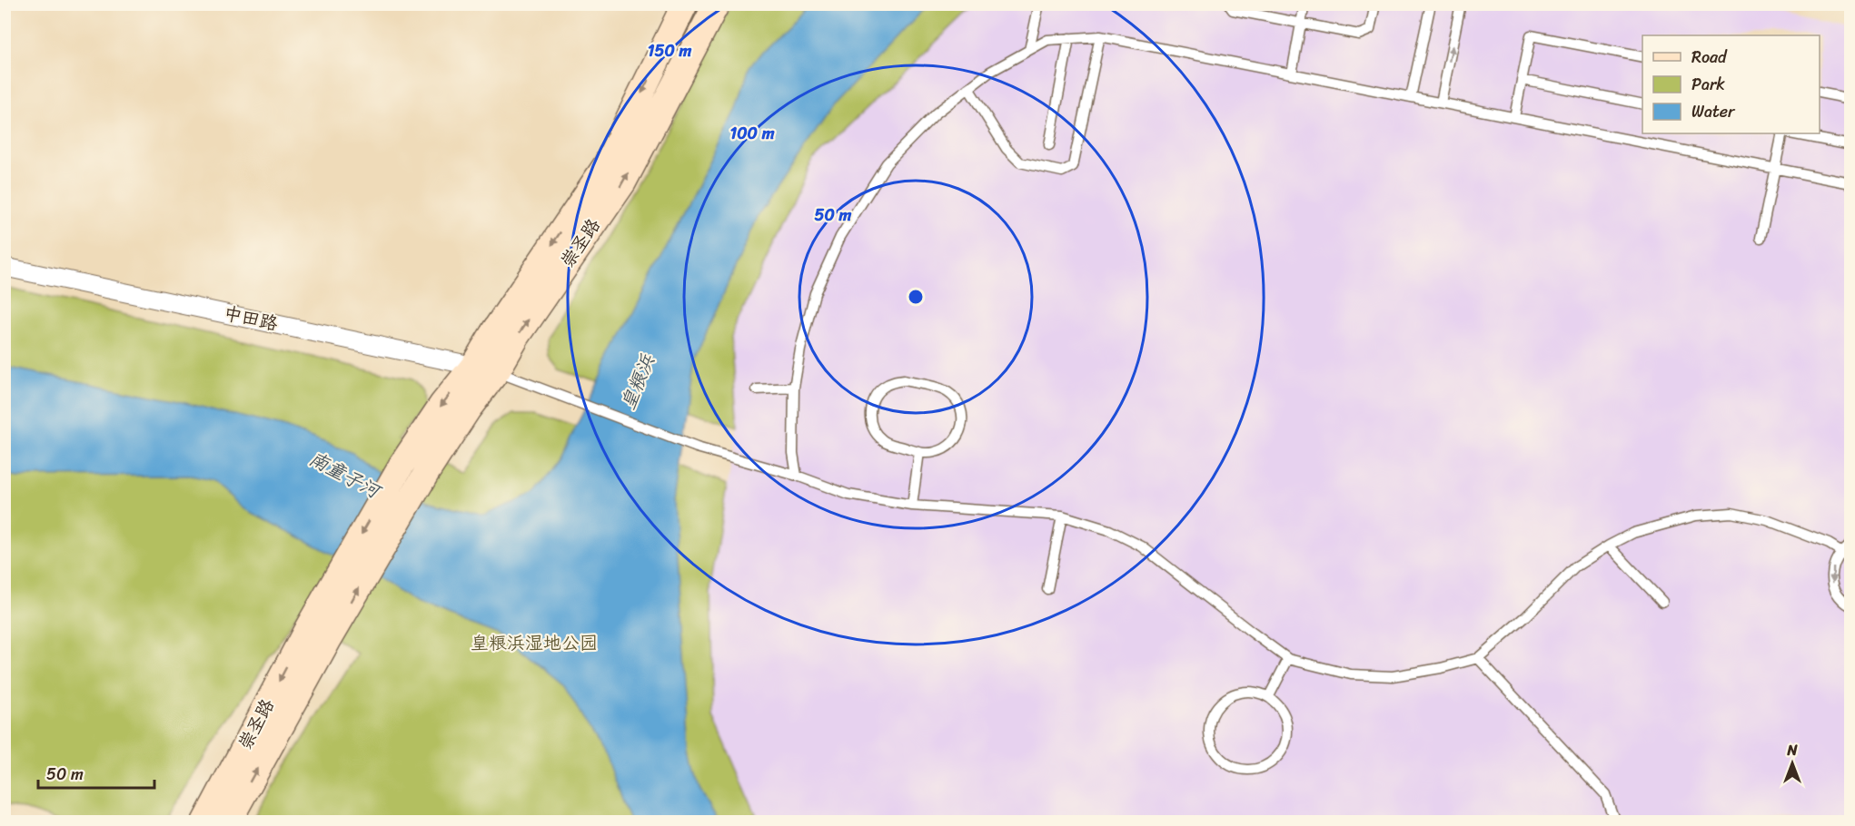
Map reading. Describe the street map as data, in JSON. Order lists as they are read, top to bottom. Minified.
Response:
{"streets":{"main road":["崇圣路"],"street":["中田路"]},"crossings":[["崇圣路","中田路"]],"water":["皇粮浜","南童子河"],"parks":["皇粮浜湿地公园"],"legend":["Road","Park","Water"],"scale_bar":"50 m","north":"top","rings":["150 m","100 m","50 m"]}
